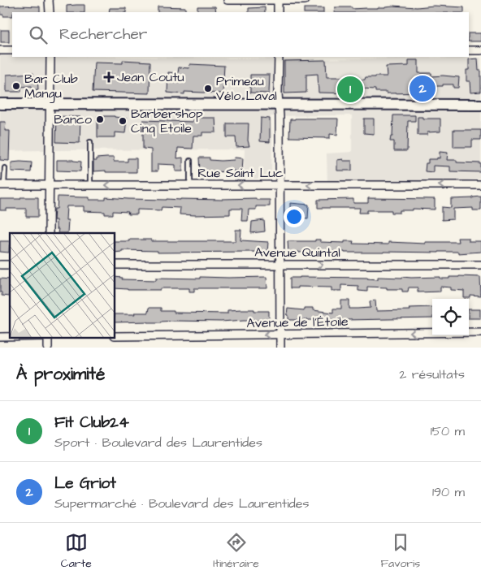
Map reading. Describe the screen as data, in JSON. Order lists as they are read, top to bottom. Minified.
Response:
{"streets":{"street":["Rue Saint Luc","Avenue Quintal","Avenue de l'Étoile"]},"one_way":["Rue Saint Luc","Avenue Quintal","Avenue de l'Étoile"],"places":{"health":["Jean Coutu"],"other":["Bar Club Mangu","Primeau Vélo Laval","Banco","Barbershop Cinq Etoile"]},"page":{"search":"Rechercher","pins":["2","1"],"heading":["À proximité","2 résultats"],"list":[{"mark":"1","name":"Fit Club24","note":"Sport · Boulevard des Laurentides","value":"150 m"},{"mark":"2","name":"Le Griot","note":"Supermarché · Boulevard des Laurentides","value":"190 m"}],"nav":["Carte","Itinéraire","Favoris"]}}
